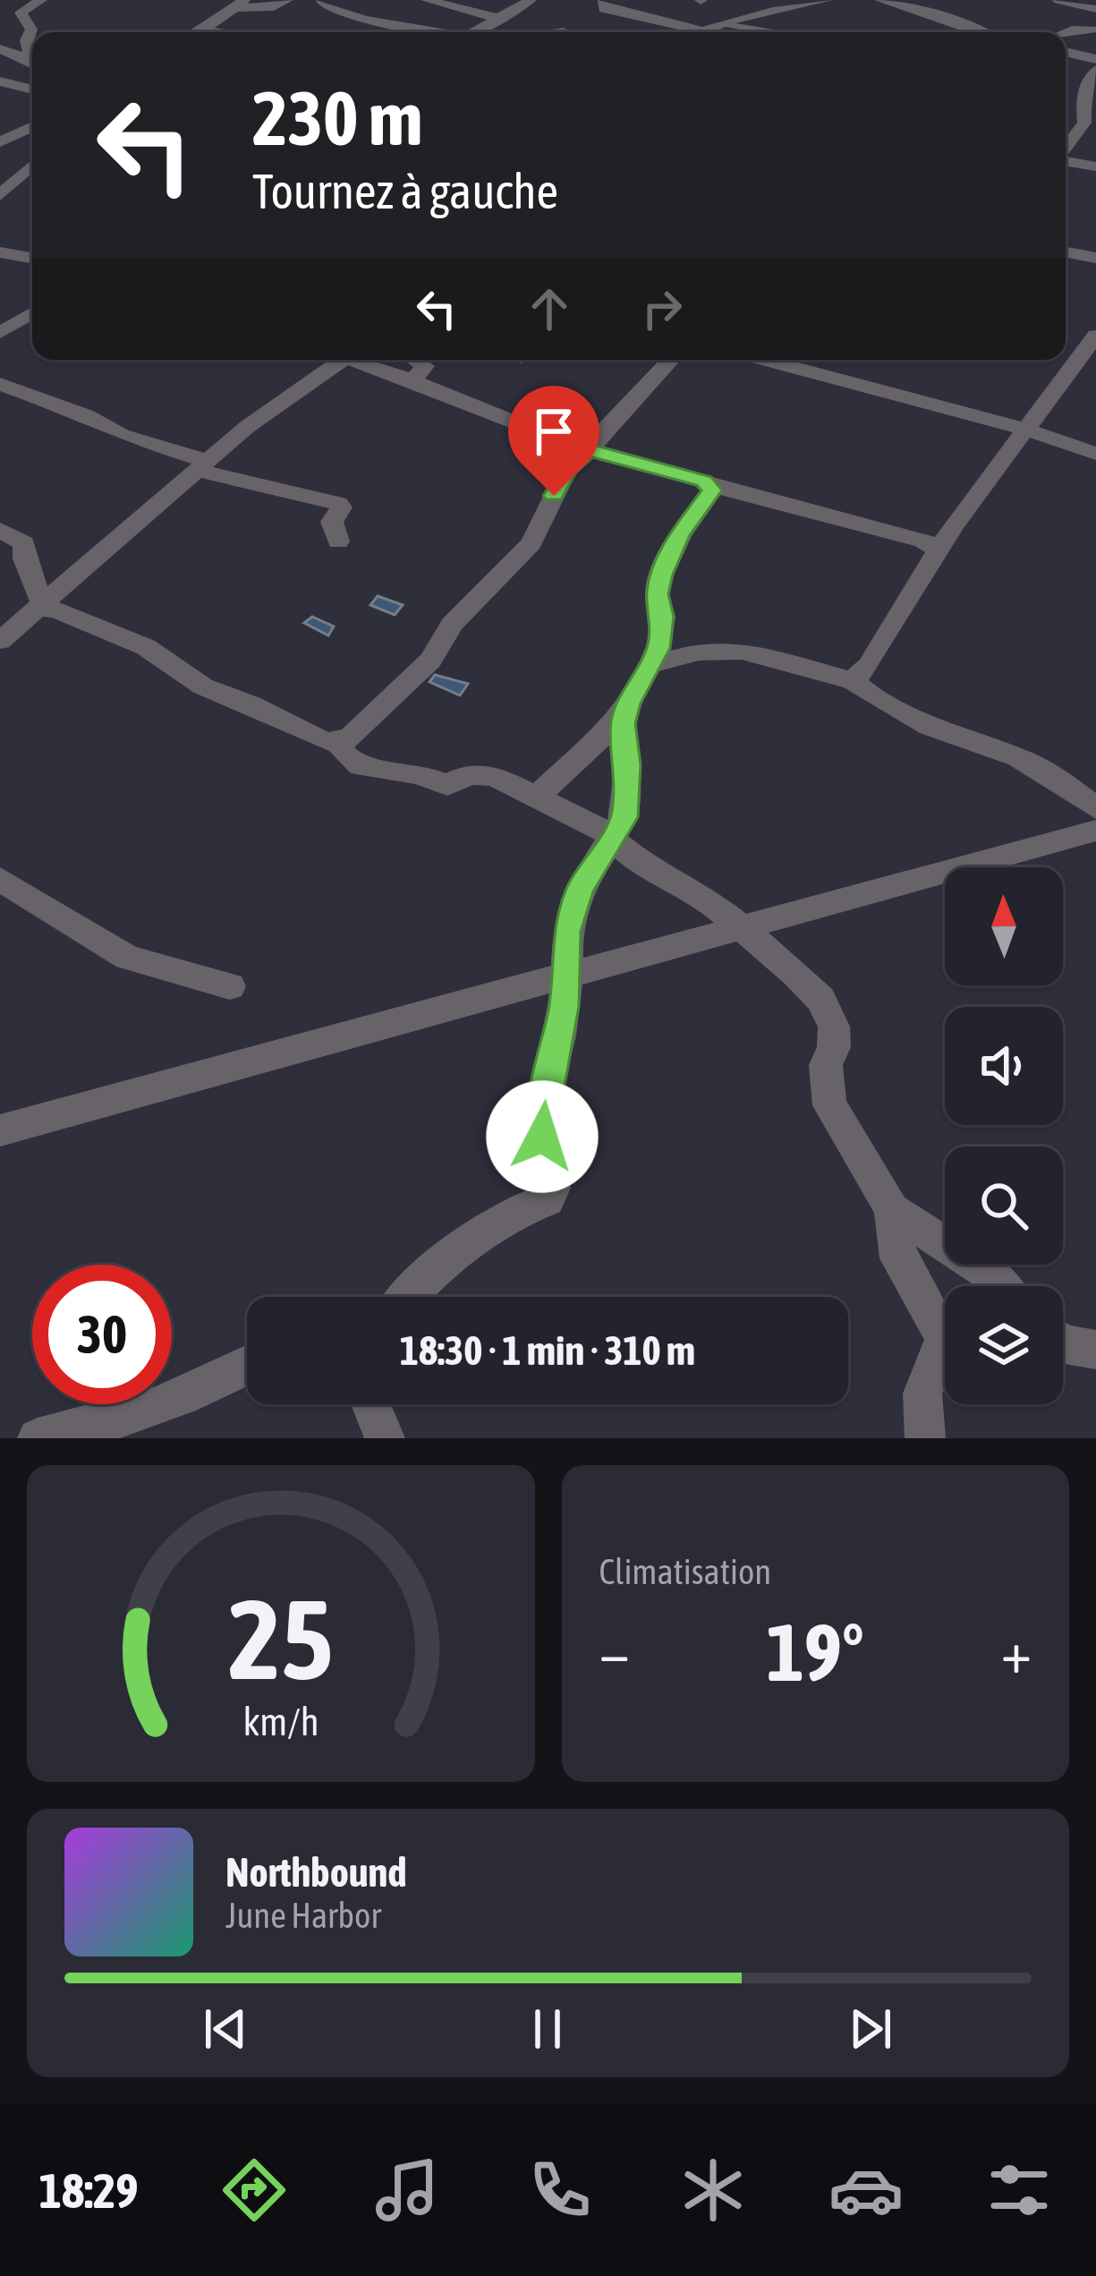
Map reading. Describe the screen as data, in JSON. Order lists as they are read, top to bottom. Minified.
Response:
{"north":"top","page":{"turn":["230 m","Tournez à gauche"],"limit":"30","trip":"18:30 · 1 min · 310 m","tile":"Climatisation","heat":["−","19°","+"],"song":["Northbound","June Harbor"],"tabs":"18:29","gauge":["25","km/h"]}}
